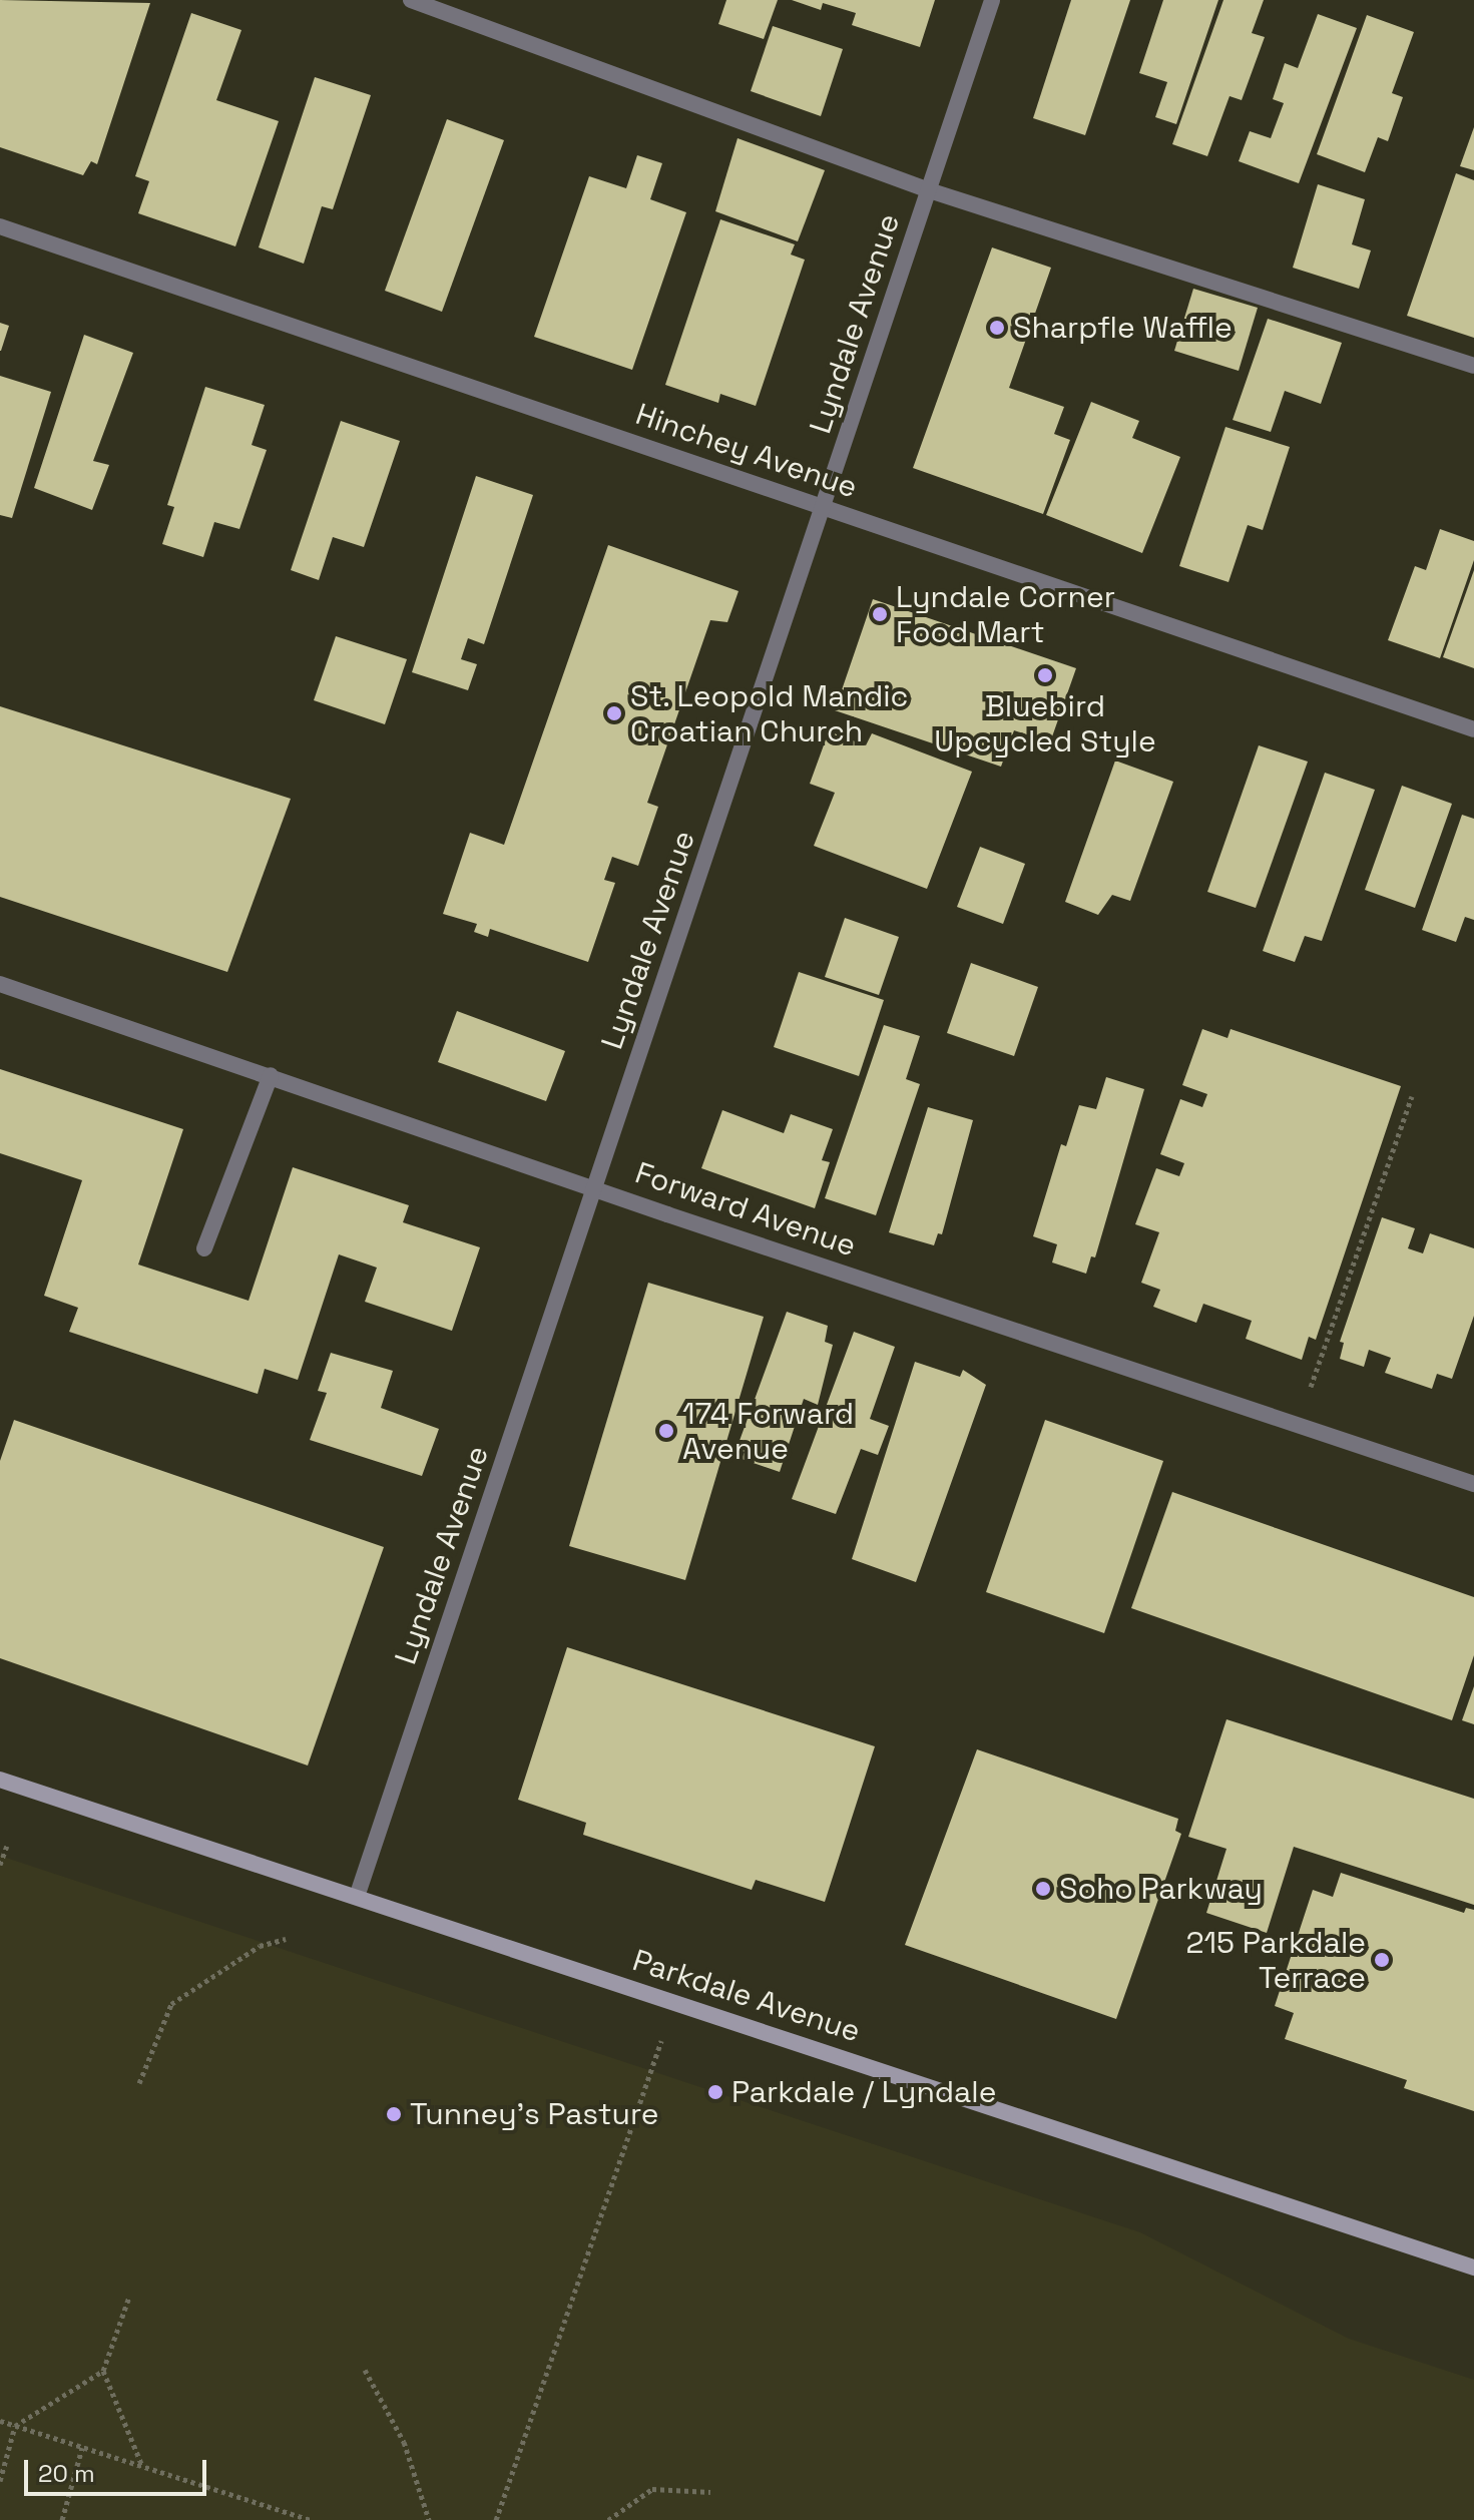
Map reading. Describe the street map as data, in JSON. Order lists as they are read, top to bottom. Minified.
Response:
{"streets":{"main road":["Parkdale Avenue"],"street":["Lyndale Avenue","Hinchey Avenue","Forward Avenue"]},"crossings":[["Lyndale Avenue","Hinchey Avenue"],["Lyndale Avenue","Forward Avenue"],["Lyndale Avenue","Parkdale Avenue"]],"places":["Sharpfle Waffle","Lyndale Corner Food Mart","Bluebird Upcycled Style","St. Leopold Mandic Croatian Church","174 Forward Avenue","Soho Parkway","215 Parkdale Terrace","Parkdale / Lyndale","Tunney's Pasture"],"scale_bar":"20 m"}
